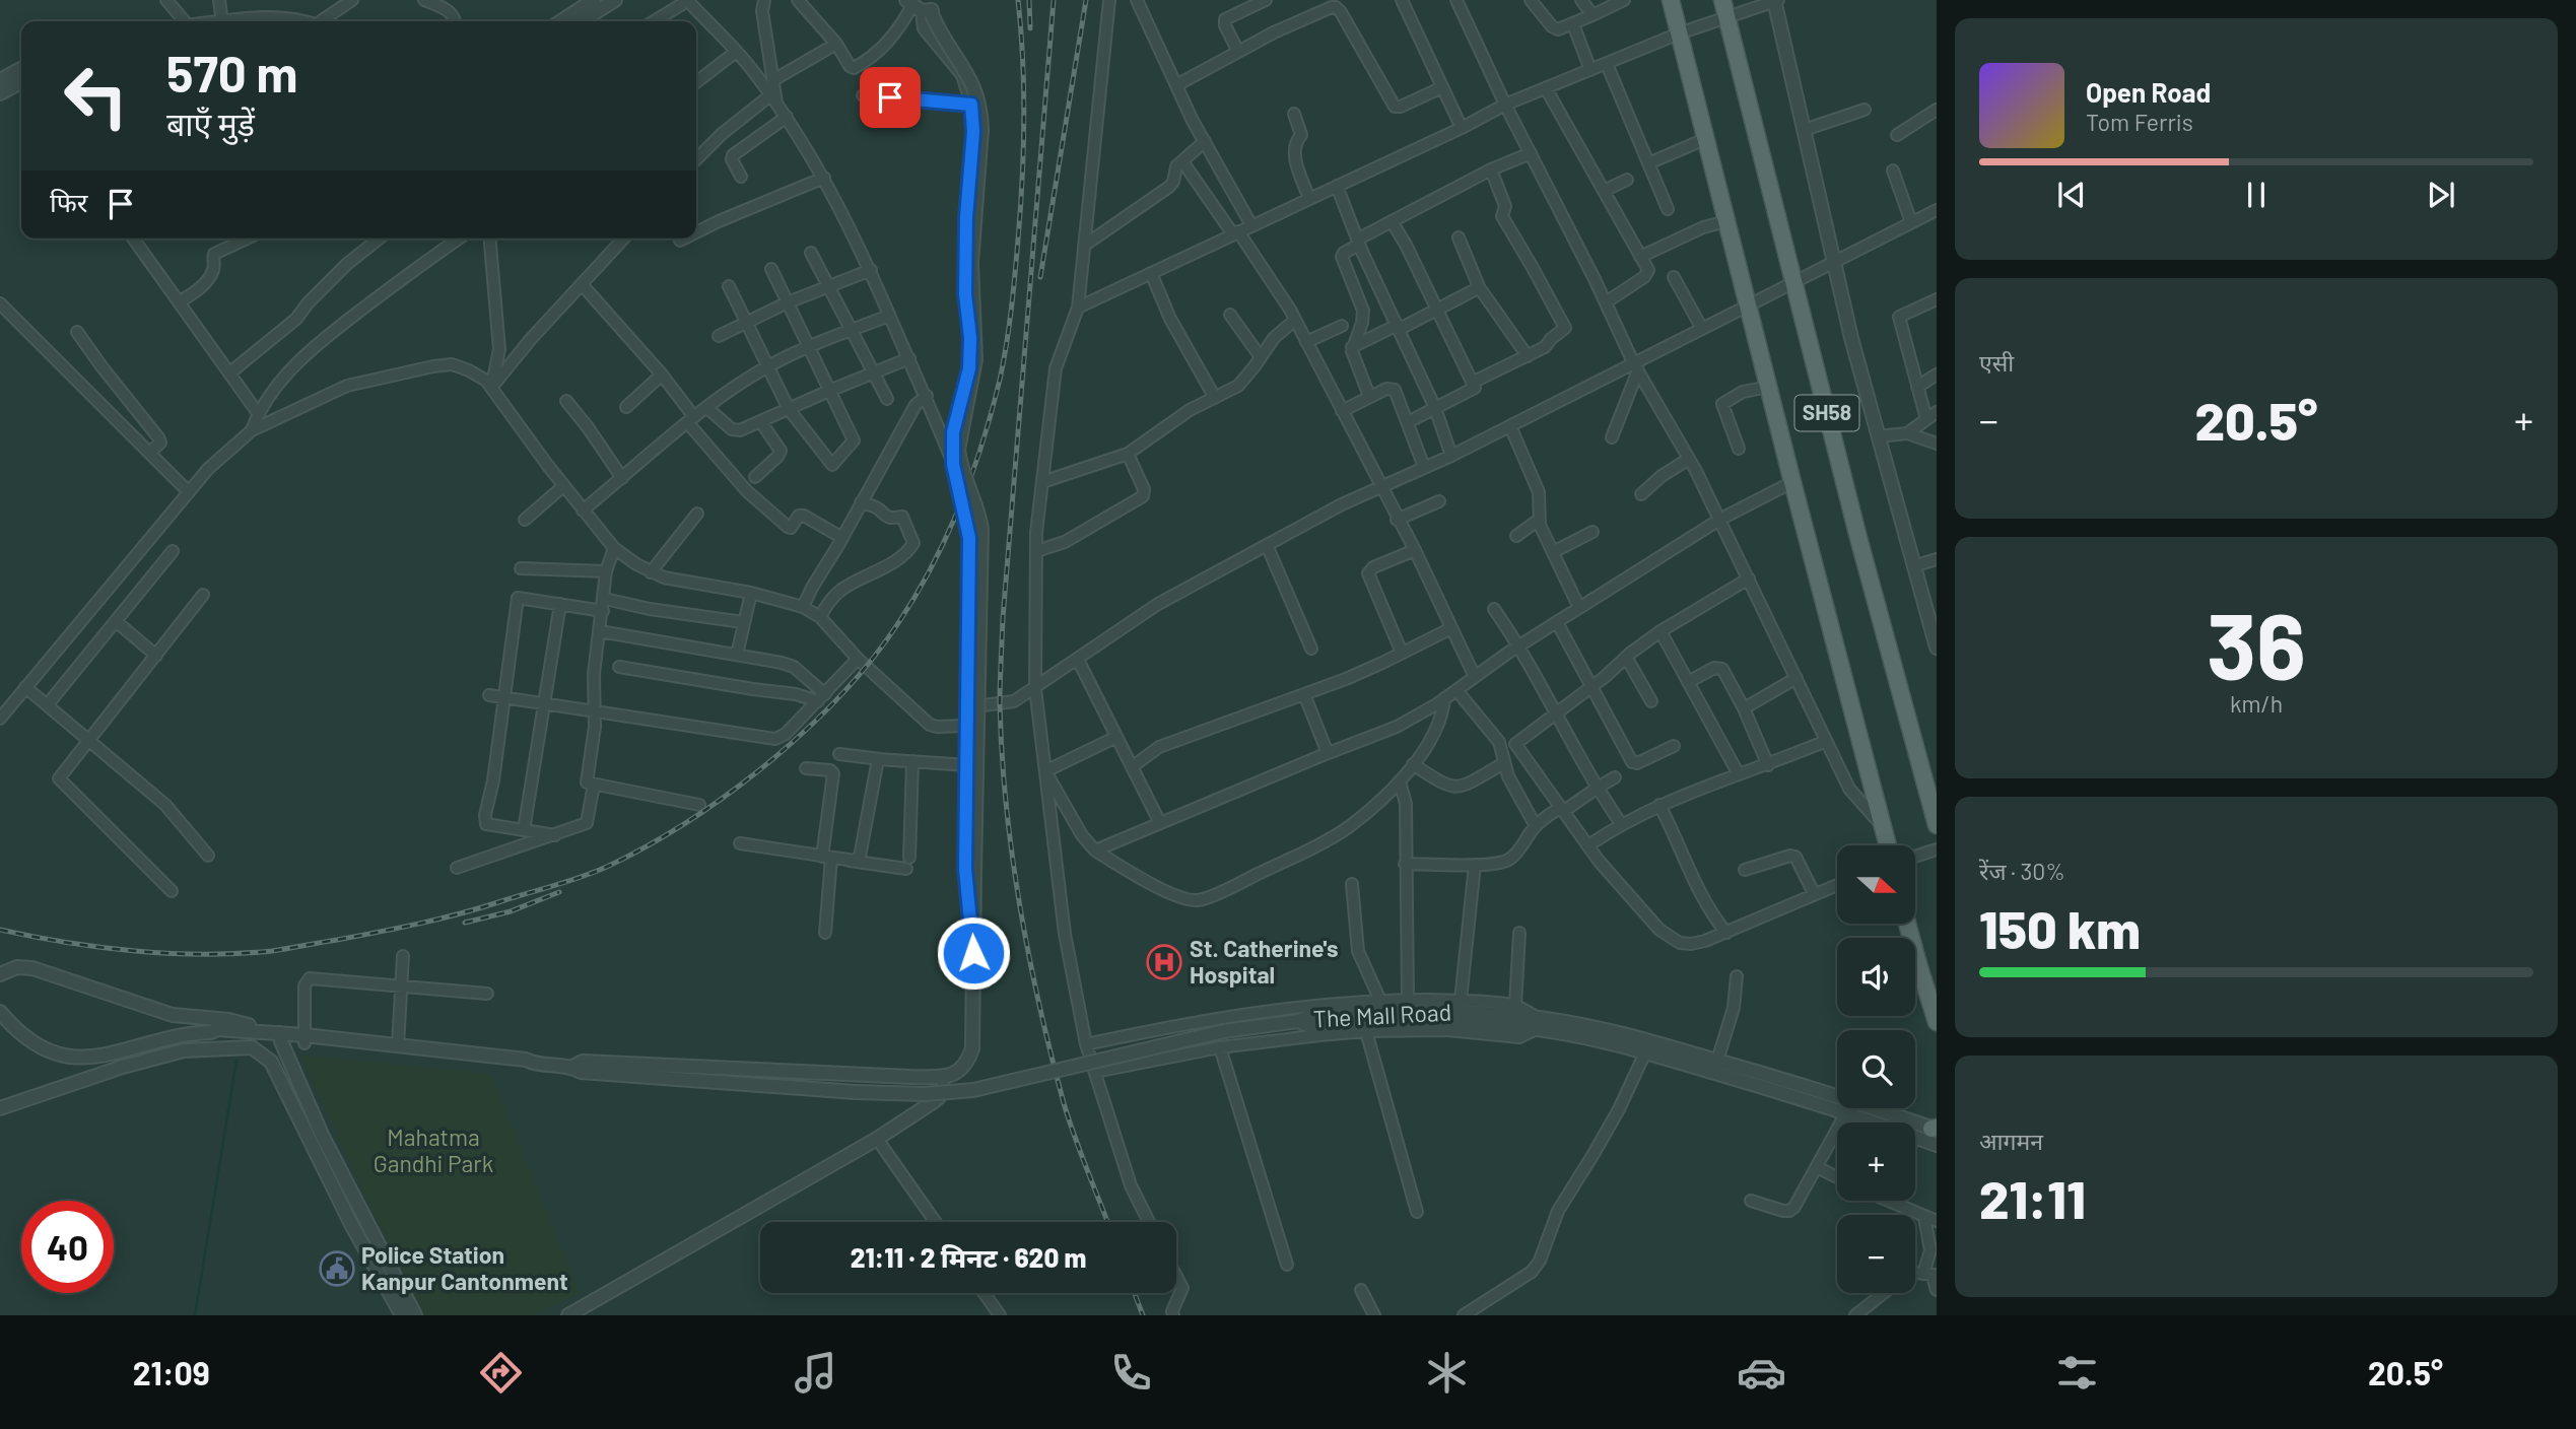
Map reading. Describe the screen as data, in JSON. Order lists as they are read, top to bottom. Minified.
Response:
{"streets":{"main road":["SH58"],"street":["The Mall Road"]},"parks":["Mahatma Gandhi Park"],"places":{"hospital":["St. Catherine's Hospital"],"public building":["Police Station Kanpur Cantonment"]},"north":"right","page":{"turn":["570 m","बाएँ मुड़ें"],"song":["Open Road","Tom Ferris"],"then":"फिर","tile":["एसी",["36","km/h"],["रेंज · 30%","150 km"],["आगमन","21:11"]],"heat":["−","20.5°","+"],"map_buttons":["+","−"],"limit":"40","trip":"21:11 · 2 मिनट · 620 m","tabs":["21:09","20.5°"]}}
